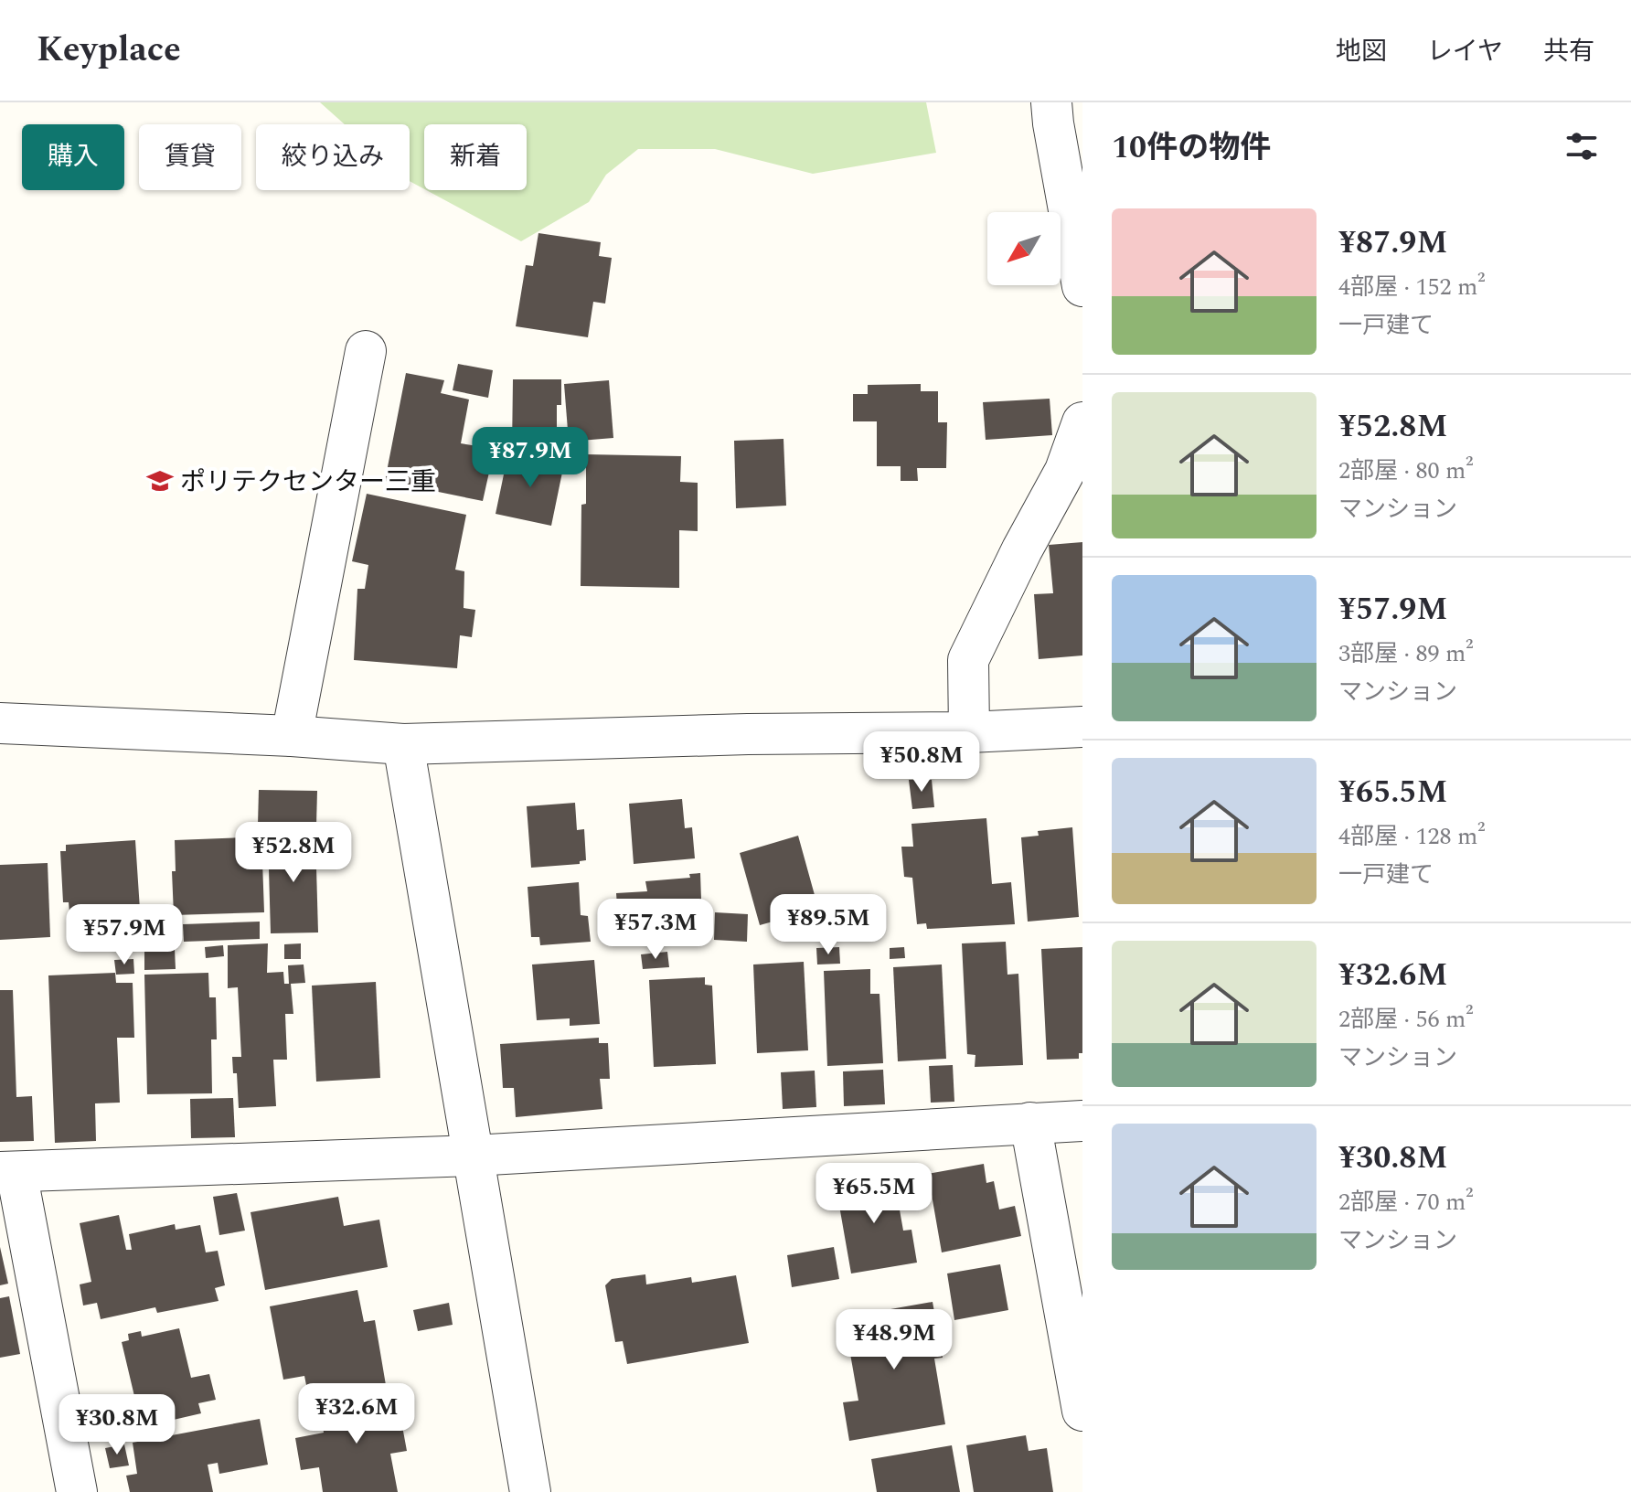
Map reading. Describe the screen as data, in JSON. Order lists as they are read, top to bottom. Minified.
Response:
{"places":{"school or university":["ポリテクセンター三重"]},"north":"bottom left","page":{"header":"Keyplace","nav":["地図","レイヤ","共有"],"heading":"10件の物件","chip":["購入","賃貸","絞り込み","新着"],"list":[{"name":"¥87.9M","note":"4部屋 · 152 m² · 一戸建て"},{"name":"¥52.8M","note":"2部屋 · 80 m² · マンション"},{"name":"¥57.9M","note":"3部屋 · 89 m² · マンション"},{"name":"¥65.5M","note":"4部屋 · 128 m² · 一戸建て"},{"name":"¥32.6M","note":"2部屋 · 56 m² · マンション"},{"name":"¥30.8M","note":"2部屋 · 70 m² · マンション"}],"price":["¥87.9M","¥50.8M","¥52.8M","¥89.5M","¥57.3M","¥57.9M","¥65.5M","¥48.9M","¥32.6M","¥30.8M"]}}
